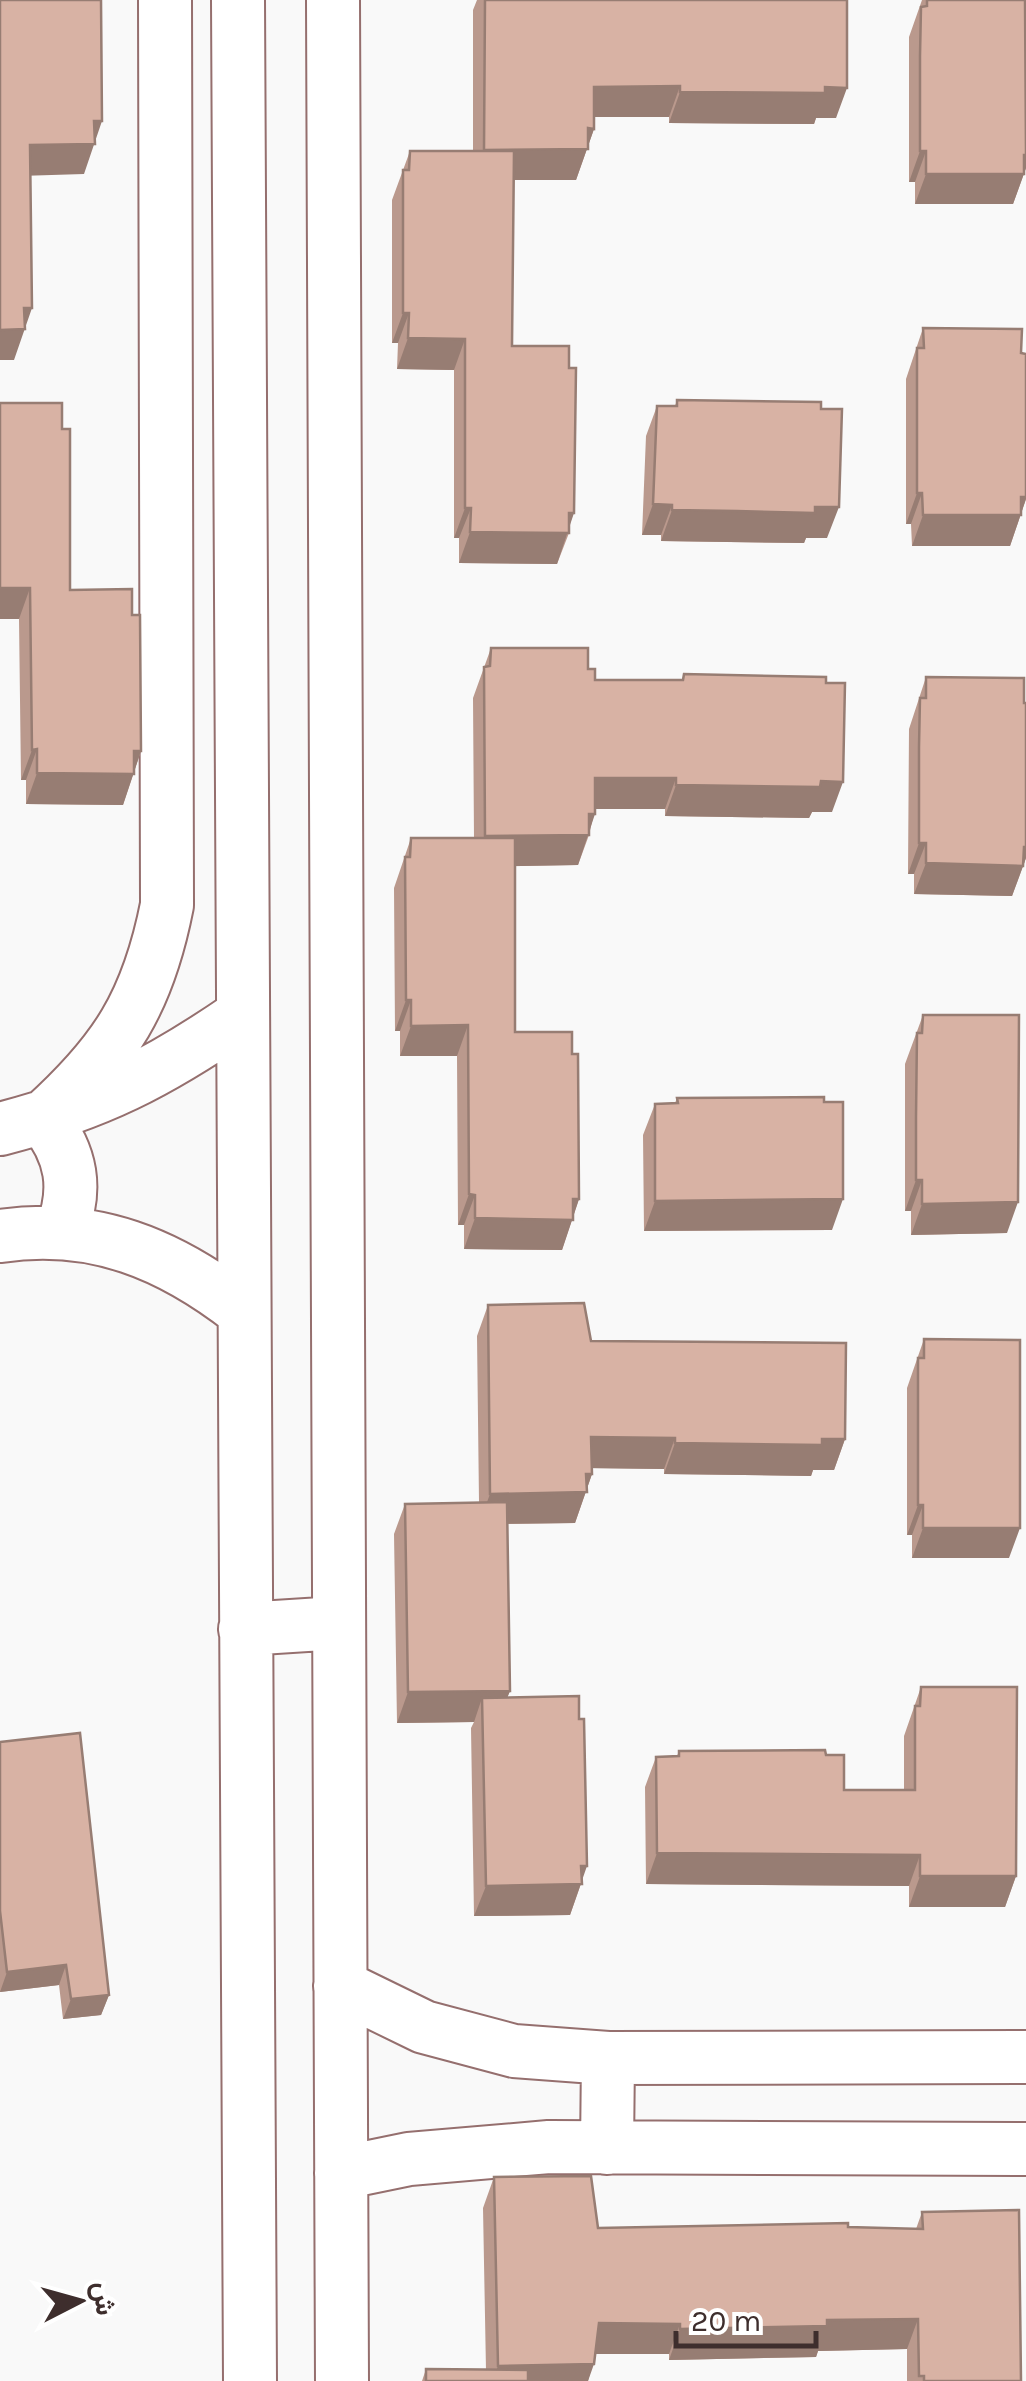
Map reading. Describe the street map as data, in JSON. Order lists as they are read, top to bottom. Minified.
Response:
{"scale_bar":"20 m","north":"right"}
